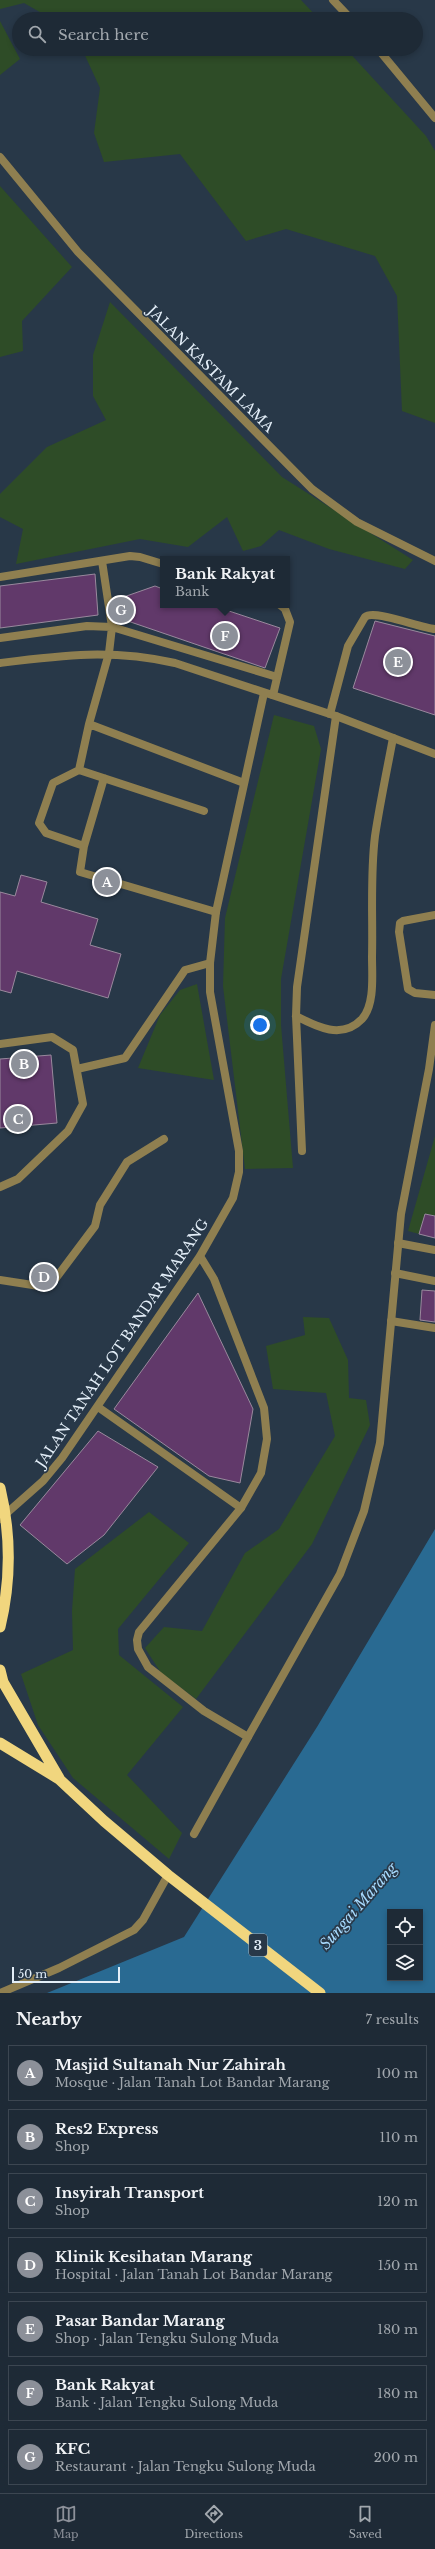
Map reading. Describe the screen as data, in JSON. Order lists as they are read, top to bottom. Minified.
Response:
{"streets":{"highway":["3"],"street":["JALAN KASTAM LAMA","JALAN TANAH LOT BANDAR MARANG"]},"water":["Sungai Marang"],"scale_bar":"50 m","page":{"search":"Search here","popup":["Bank Rakyat","Bank"],"pins":["G","F","E","A","B","C","D"],"scale":"50 m","heading":["Nearby","7 results"],"list":[{"mark":"A","name":"Masjid Sultanah Nur Zahirah","note":"Mosque · Jalan Tanah Lot Bandar Marang","value":"100 m"},{"mark":"B","name":"Res2 Express","note":"Shop","value":"110 m"},{"mark":"C","name":"Insyirah Transport","note":"Shop","value":"120 m"},{"mark":"D","name":"Klinik Kesihatan Marang","note":"Hospital · Jalan Tanah Lot Bandar Marang","value":"150 m"},{"mark":"E","name":"Pasar Bandar Marang","note":"Shop · Jalan Tengku Sulong Muda","value":"180 m"},{"mark":"F","name":"Bank Rakyat","note":"Bank · Jalan Tengku Sulong Muda","value":"180 m"},{"mark":"G","name":"KFC","note":"Restaurant · Jalan Tengku Sulong Muda","value":"200 m"}],"nav":["Map","Directions","Saved"]}}
